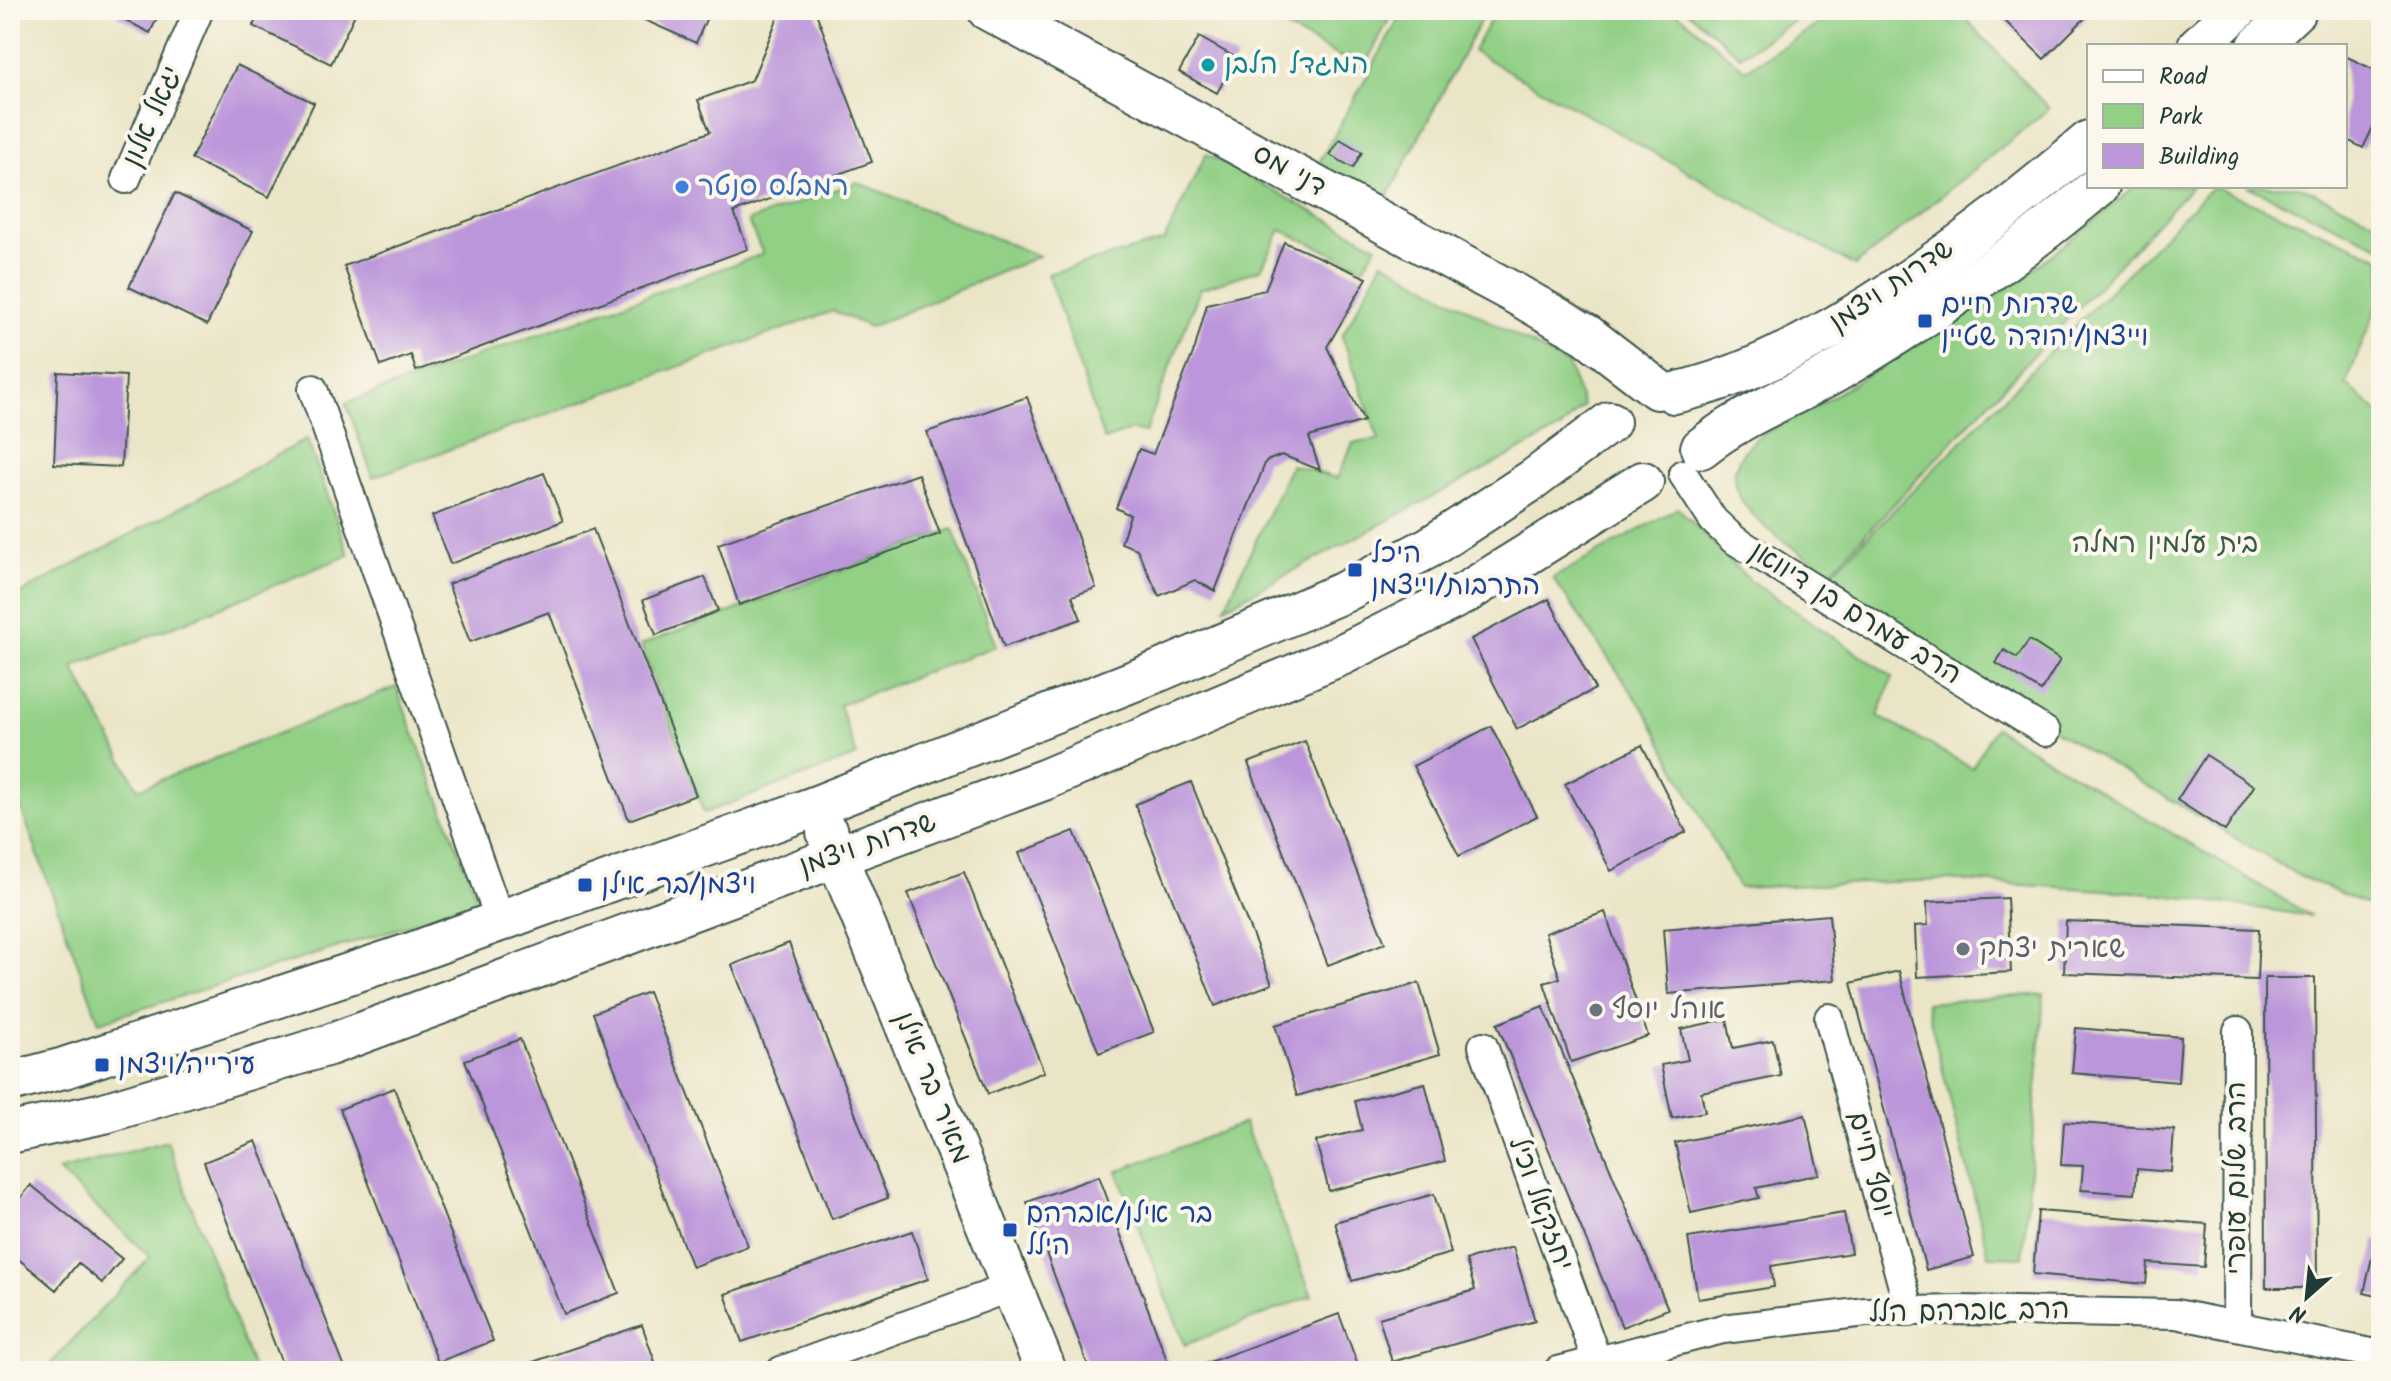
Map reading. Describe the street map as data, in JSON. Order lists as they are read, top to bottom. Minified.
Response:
{"streets":{"main road":["דני מס","שדרות ויצמן","מאיר בר אילן"],"street":["יגאל אלון","הרב עמרם בן דיוואן","יוסף חיים","הרב שלום עופרי","יחזקאל וכיל","הרב אברהם הלל"]},"crossings":[["דני מס","שדרות ויצמן"],["דני מס","הרב עמרם בן דיוואן"],["שדרות ויצמן","הרב עמרם בן דיוואן"],["שדרות ויצמן","מאיר בר אילן"],["יוסף חיים","הרב אברהם הלל"],["הרב שלום עופרי","הרב אברהם הלל"],["יחזקאל וכיל","הרב אברהם הלל"]],"parks":["בית עלמין רמלה"],"places":{"other":["המגדל הלבן","רמבלס סנטר","שארית יצחק","אוהל יוסף"],"transit":["שדרות חיים וייצמן/יהודה שטיין","היכל התרבות/וייצמן","ויצמן/בר אילן","עירייה/ויצמן","בר אילן/אברהם הילל"]},"legend":["Road","Park","Building"],"north":"bottom left"}
